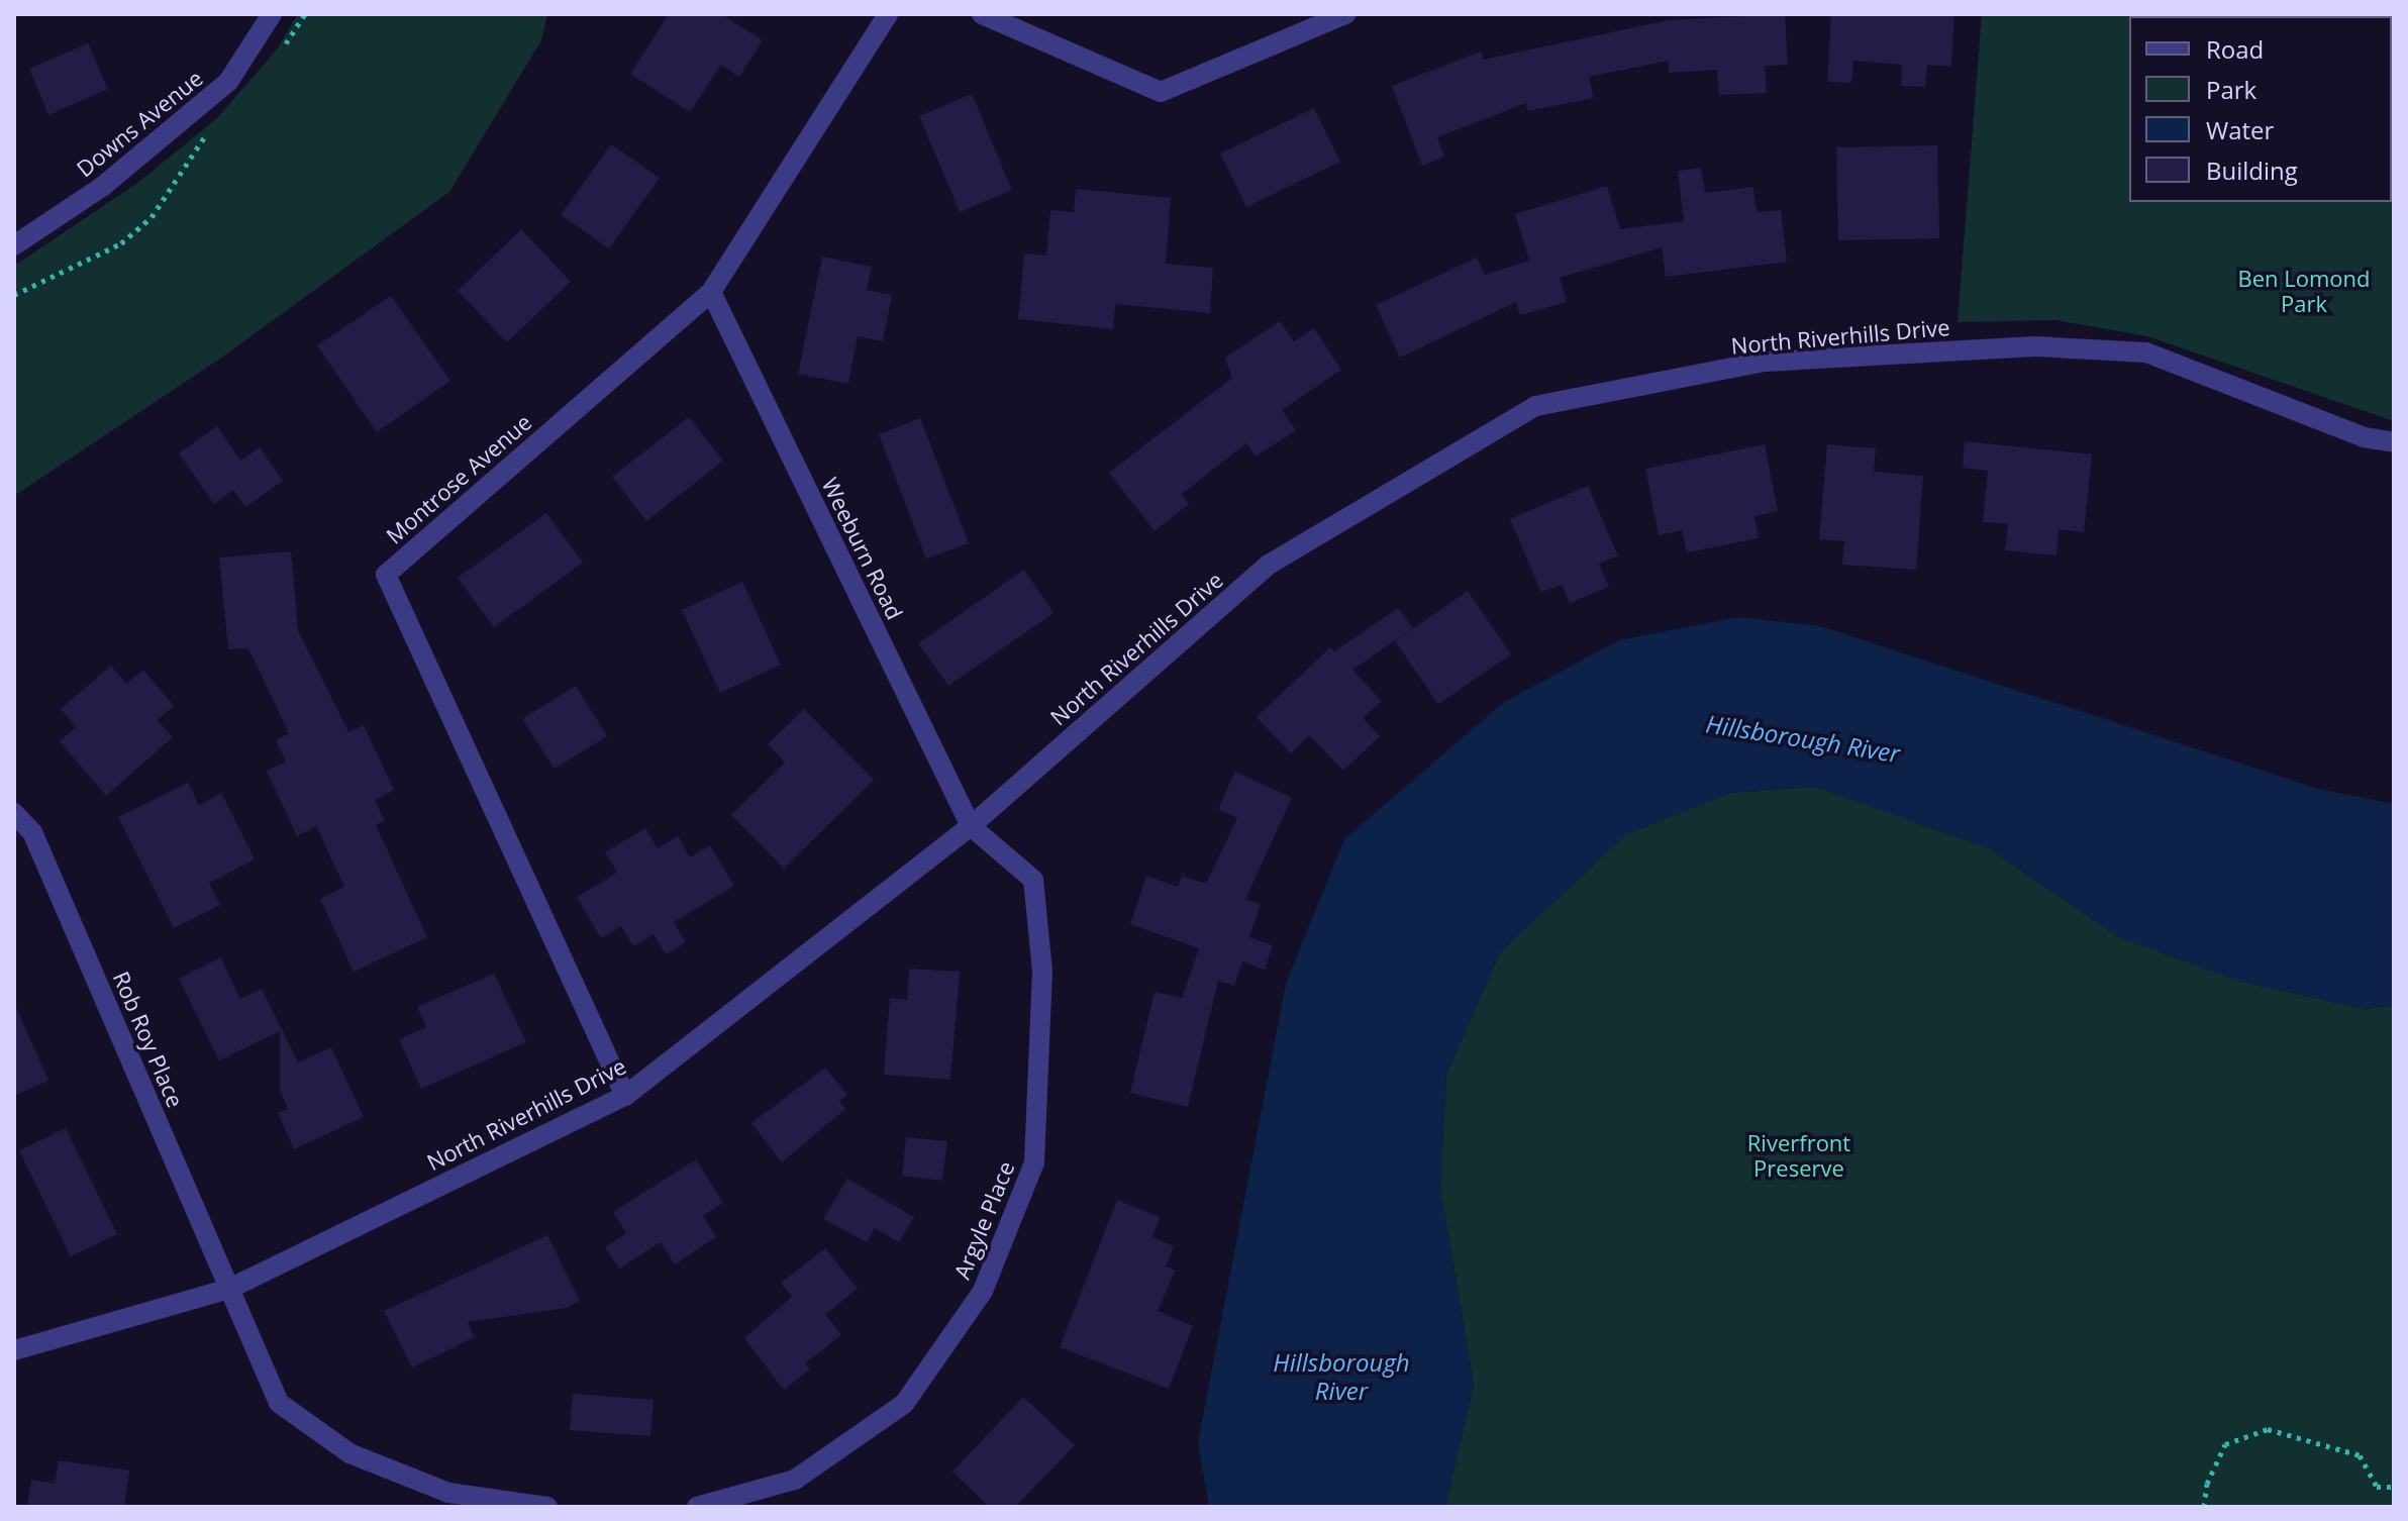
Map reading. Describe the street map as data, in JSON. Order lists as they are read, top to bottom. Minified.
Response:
{"streets":{"street":["Downs Avenue","North Riverhills Drive","Montrose Avenue","Weeburn Road","Rob Roy Place","Argyle Place"]},"crossings":[["North Riverhills Drive","Montrose Avenue"],["North Riverhills Drive","Weeburn Road"],["North Riverhills Drive","Rob Roy Place"],["North Riverhills Drive","Argyle Place"],["Montrose Avenue","Weeburn Road"],["Weeburn Road","Argyle Place"]],"water":["Hillsborough River"],"parks":["Ben Lomond Park","Riverfront Preserve"],"legend":["Road","Park","Water","Building"]}
